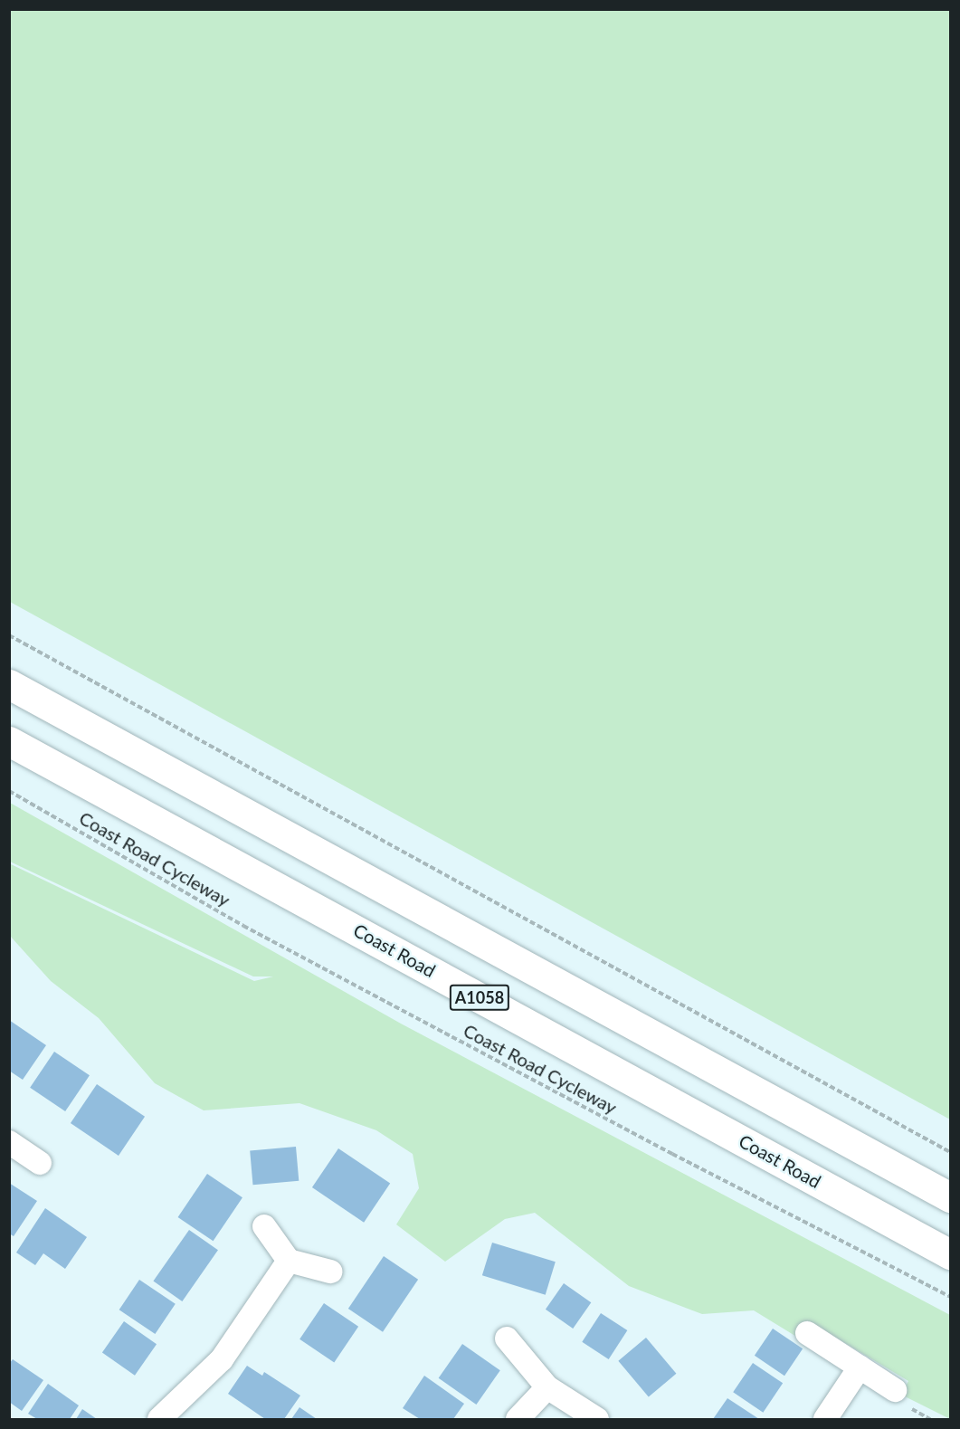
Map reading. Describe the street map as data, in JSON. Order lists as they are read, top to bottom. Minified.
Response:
{"streets":{"highway":["Coast Road","A1058"],"path":["Coast Road Cycleway"]}}
